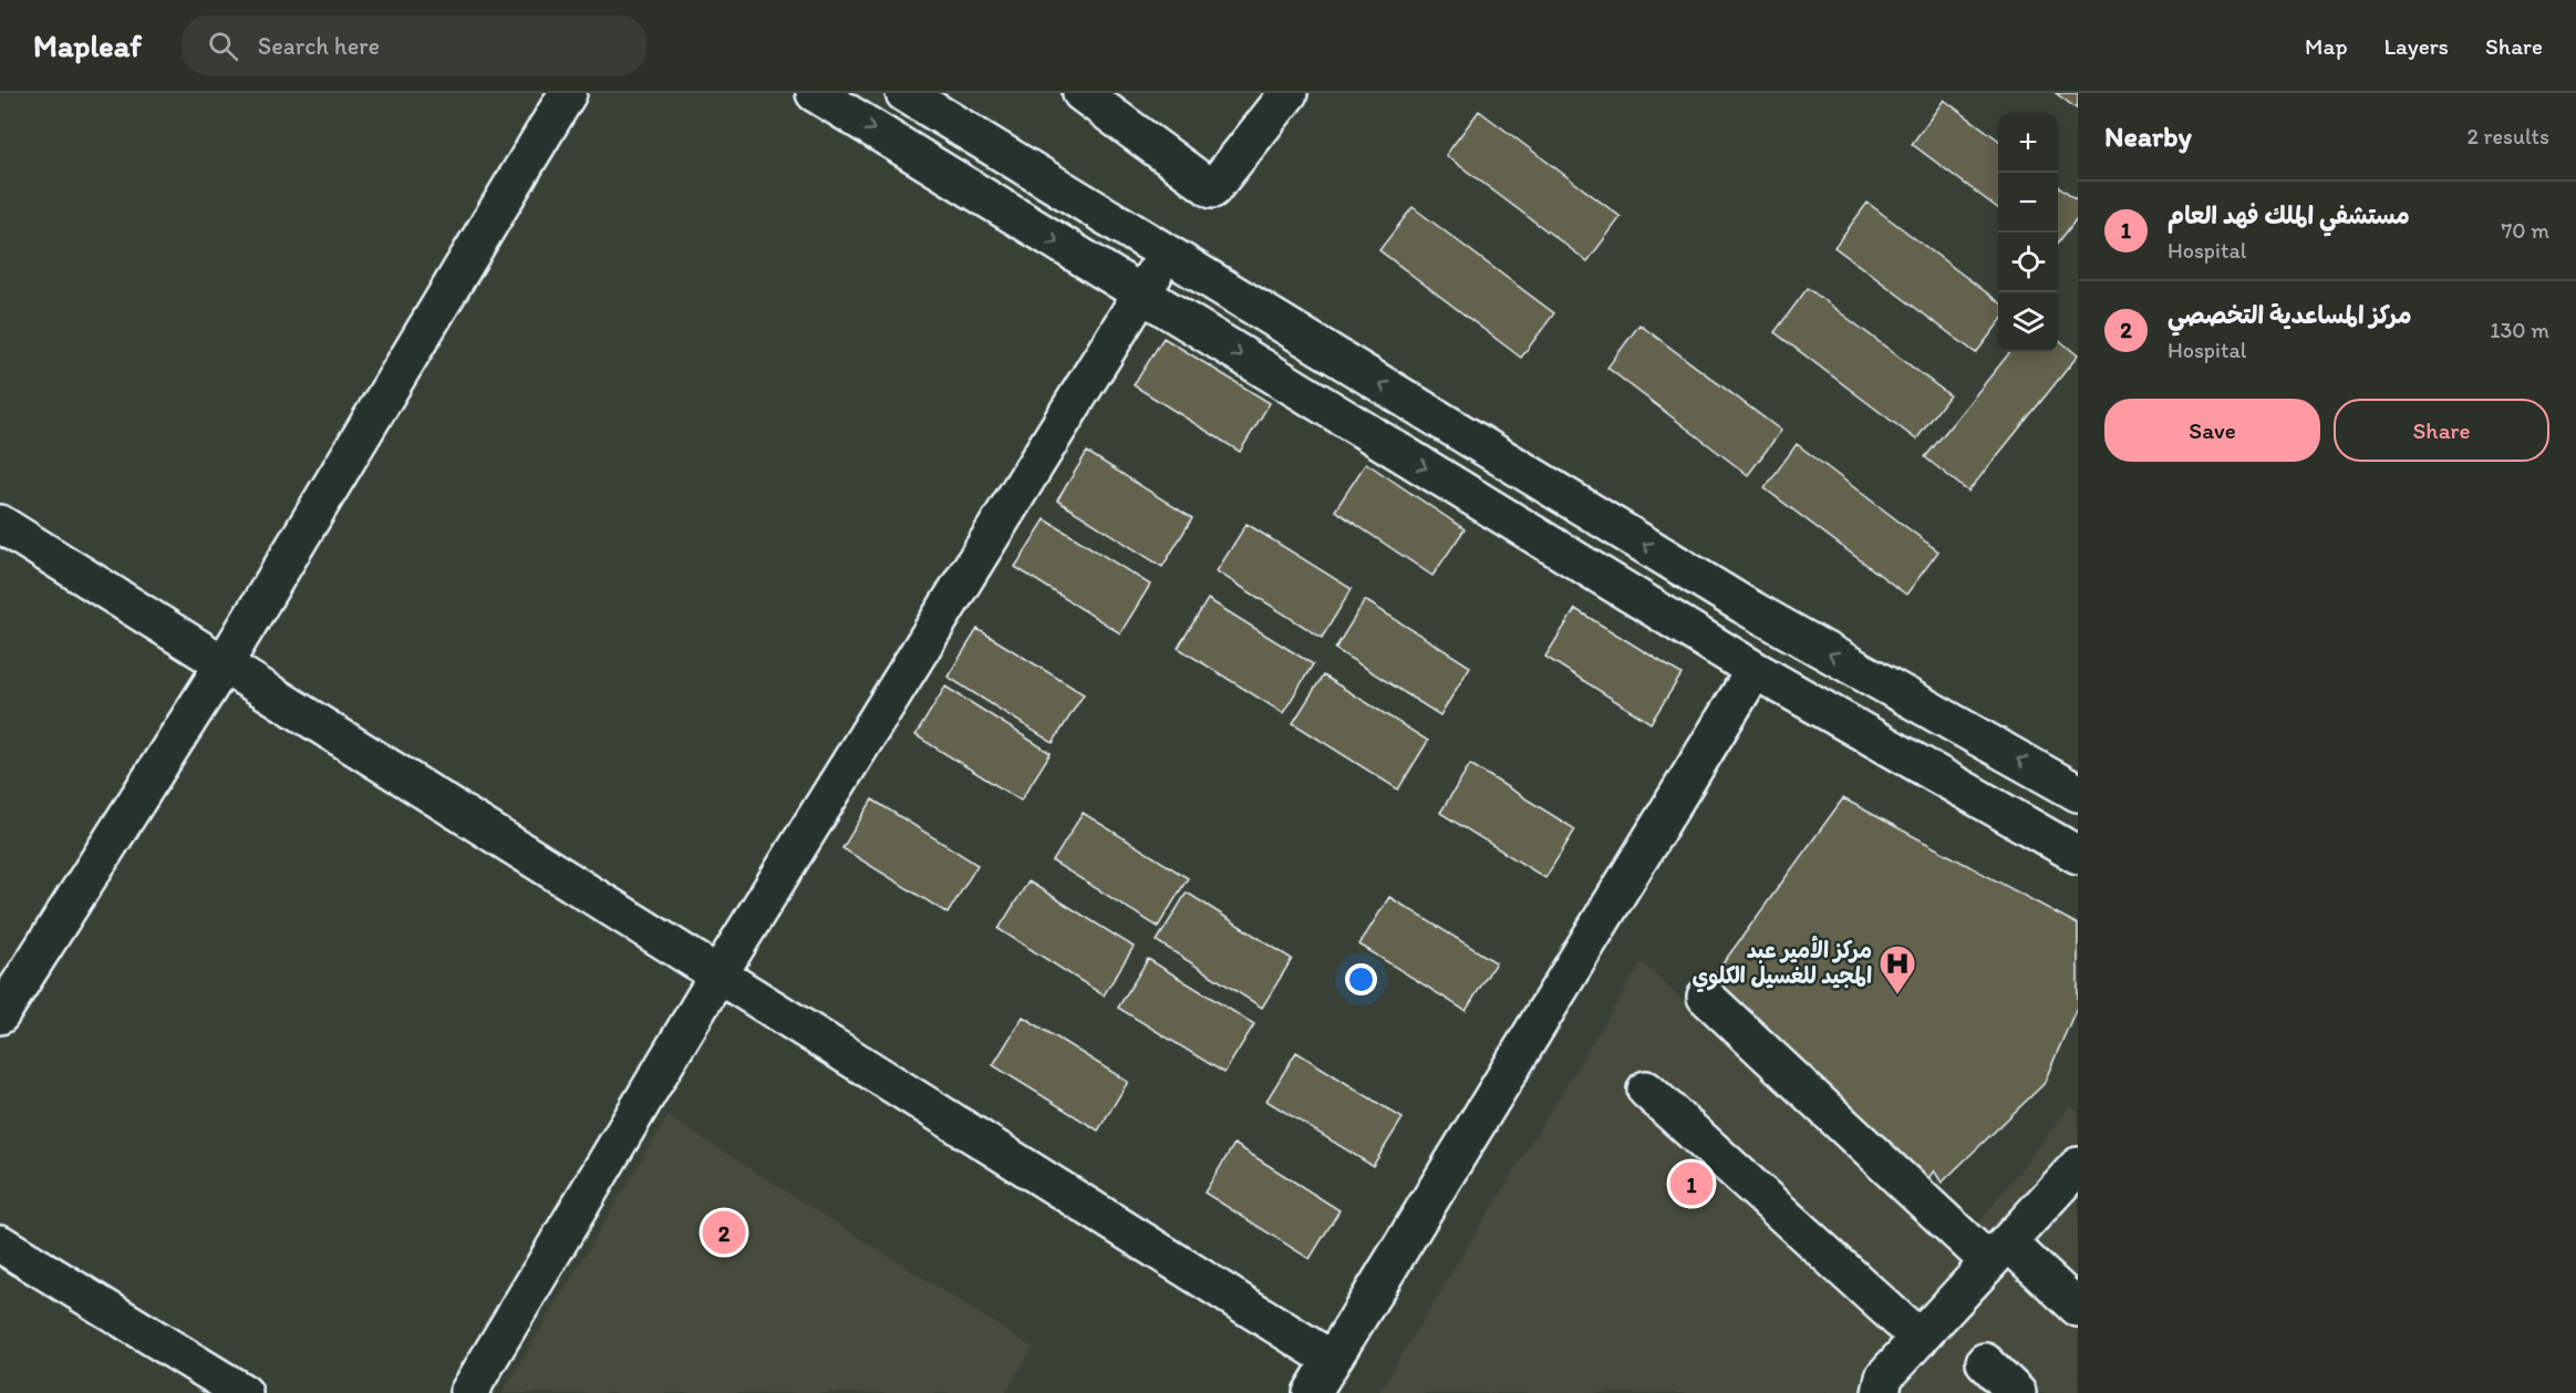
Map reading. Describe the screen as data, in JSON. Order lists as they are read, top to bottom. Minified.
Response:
{"places":{"hospital":["مركز الأمير عبد المجيد للغسيل الكلوي"]},"page":{"header":"Mapleaf","search":"Search here","nav":["Map","Layers","Share"],"heading":["Nearby","2 results"],"map_buttons":["+","−"],"list":[{"mark":"1","name":"مستشفي الملك فهد العام","note":"Hospital","value":"70 m"},{"mark":"2","name":"مركز المساعدية التخصصي","note":"Hospital","value":"130 m"}],"buttons":["Save","Share"],"pins":["1","2"]}}
